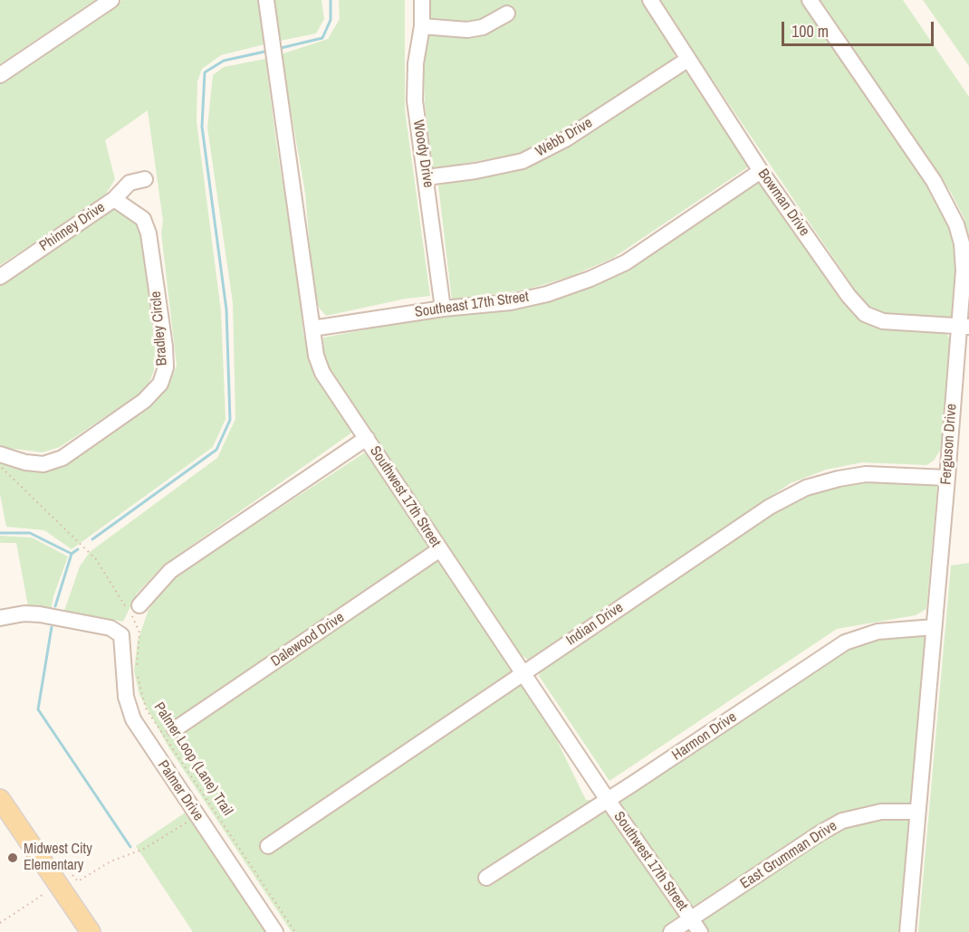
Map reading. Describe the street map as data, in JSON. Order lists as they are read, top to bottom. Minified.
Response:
{"streets":{"street":["Webb Drive","Woody Drive","Bowman Drive","Phinney Drive","Southeast 17th Street","Bradley Circle","Ferguson Drive","Southwest 17th Street","Indian Drive","Dalewood Drive","Harmon Drive","Palmer Drive","East Grumman Drive"],"path":["Palmer Loop (Lane) Trail"]},"crossings":[["Webb Drive","Woody Drive"],["Webb Drive","Bowman Drive"],["Woody Drive","Southeast 17th Street"],["Bowman Drive","Southeast 17th Street"],["Bowman Drive","Ferguson Drive"],["Phinney Drive","Bradley Circle"],["Southeast 17th Street","Southwest 17th Street"],["Ferguson Drive","Indian Drive"],["Ferguson Drive","Harmon Drive"],["Ferguson Drive","East Grumman Drive"],["Southwest 17th Street","Indian Drive"],["Southwest 17th Street","Dalewood Drive"],["Southwest 17th Street","Harmon Drive"],["Southwest 17th Street","East Grumman Drive"]],"places":["Midwest City Elementary"],"scale_bar":"100 m"}
